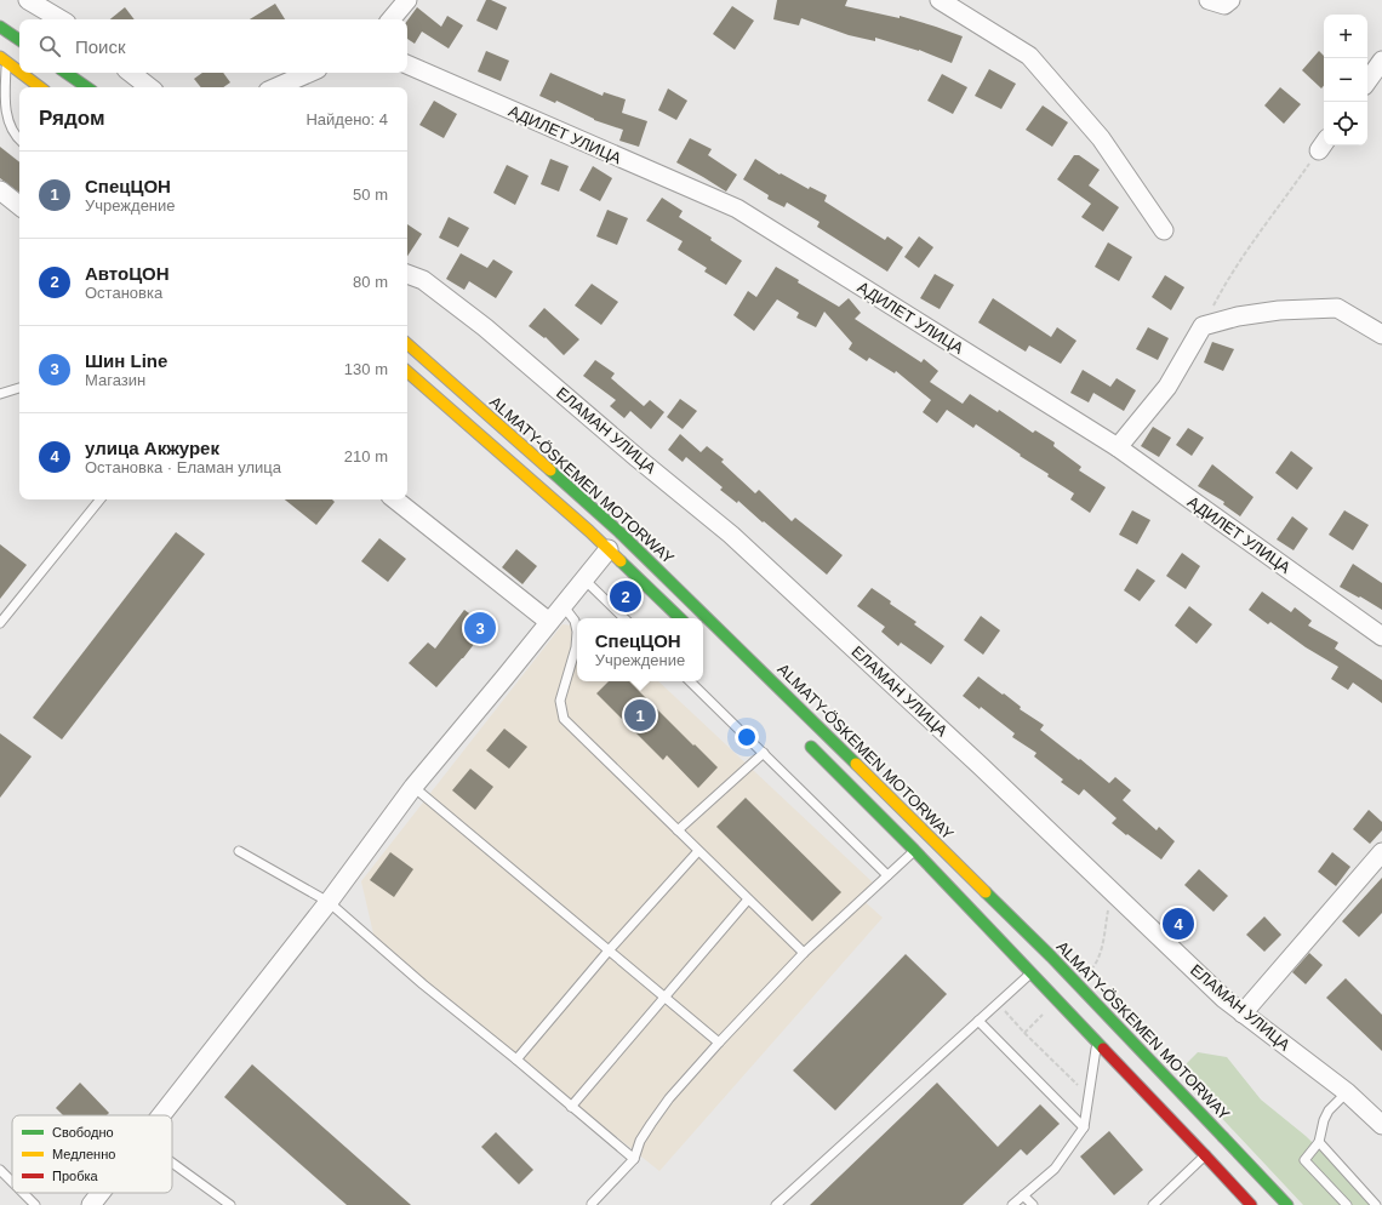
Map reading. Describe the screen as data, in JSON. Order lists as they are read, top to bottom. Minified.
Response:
{"streets":{"main road":["ALMATY-ÖSKEMEN MOTORWAY"],"street":["АДИЛЕТ УЛИЦА","ЕЛАМАН УЛИЦА"]},"legend":["Свободно","Медленно","Пробка"],"page":{"map_buttons":["+","−"],"search":"Поиск","heading":["Рядом","Найдено: 4"],"list":[{"mark":"1","name":"СпецЦОН","note":"Учреждение","value":"50 m"},{"mark":"2","name":"АвтоЦОН","note":"Остановка","value":"80 m"},{"mark":"3","name":"Шин Line","note":"Магазин","value":"130 m"},{"mark":"4","name":"улица Акжурек","note":"Остановка · Еламан улица","value":"210 m"}],"pins":["2","3","1","4"],"popup":["СпецЦОН","Учреждение"]}}
